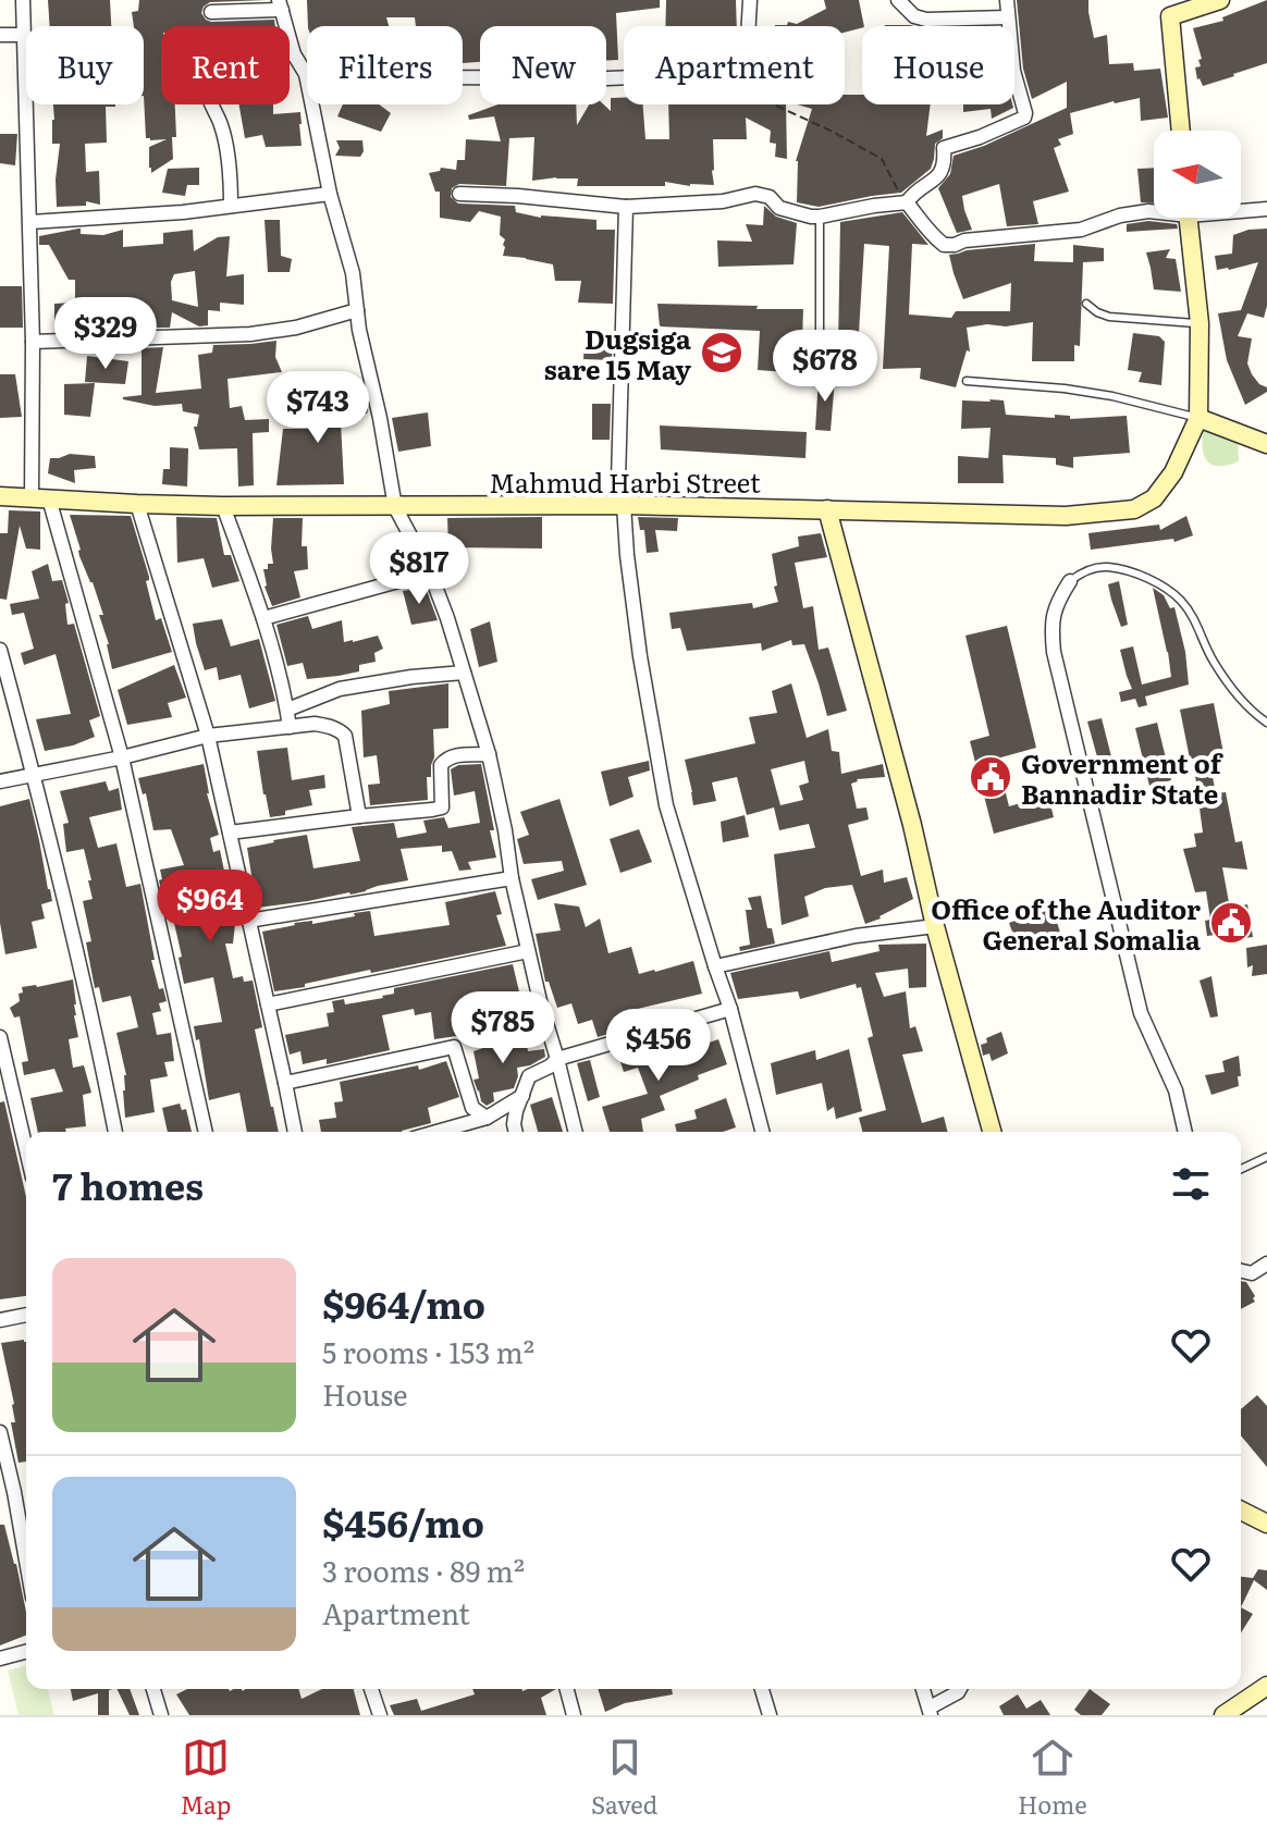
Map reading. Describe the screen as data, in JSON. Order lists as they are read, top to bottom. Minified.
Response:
{"streets":{"street":["Mahmud Harbi Street"]},"places":{"school or university":["Dugsiga sare 15 May"],"public building":["Government of Bannadir State","Office of the Auditor General Somalia"]},"north":"left","page":{"chip":["Buy","Rent","Filters","New","Apartment","House"],"price":["$329","$678","$743","$817","$964","$785","$456"],"heading":"7 homes","list":[{"name":"$964/mo","note":"5 rooms · 153 m² · House"},{"name":"$456/mo","note":"3 rooms · 89 m² · Apartment"}],"tabs":["Map","Saved","Home"]}}
